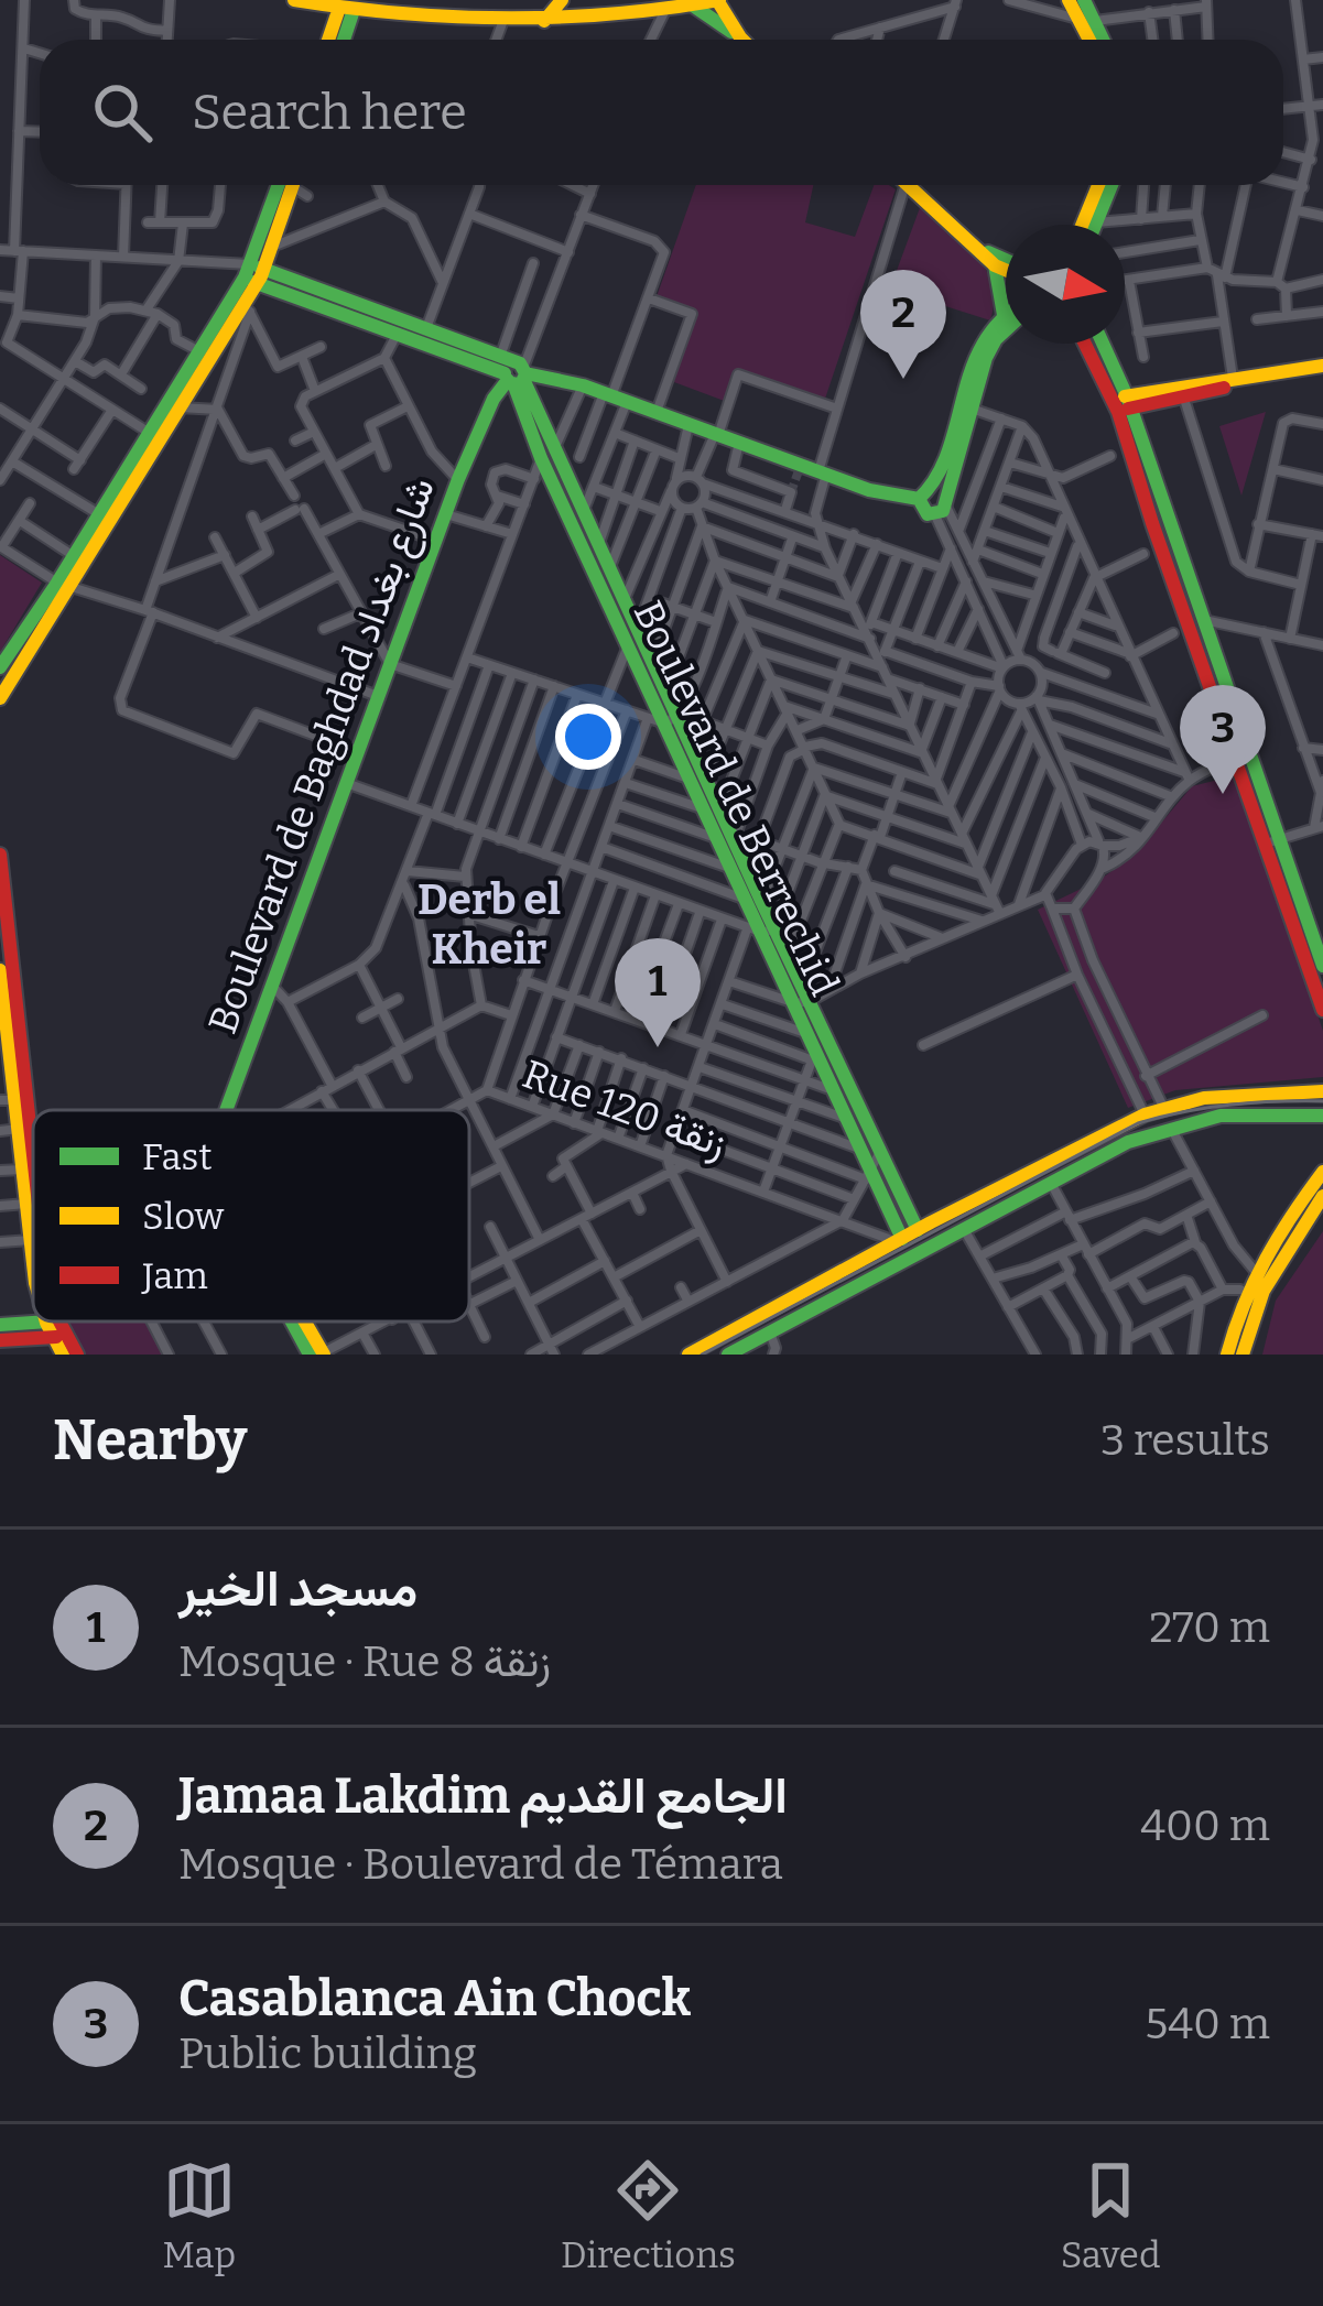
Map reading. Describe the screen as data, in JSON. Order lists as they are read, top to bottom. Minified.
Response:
{"streets":{"street":["Boulevard de Baghdad شارع بغداد","Boulevard de Berrechid","Rue 120 زنقة"]},"crossings":[["Boulevard de Baghdad شارع بغداد","Boulevard de Berrechid"],["Boulevard de Berrechid","Rue 120 زنقة"]],"districts":["Derb el Kheir"],"legend":["Fast","Slow","Jam"],"north":"right","page":{"search":"Search here","pins":["2","3","1"],"heading":["Nearby","3 results"],"list":[{"mark":"1","name":"مسجد الخير","note":"Mosque · Rue 8 زنقة","value":"270 m"},{"mark":"2","name":"Jamaa Lakdim الجامع القديم","note":"Mosque · Boulevard de Témara","value":"400 m"},{"mark":"3","name":"Casablanca Ain Chock","note":"Public building","value":"540 m"}],"nav":["Map","Directions","Saved"]}}
